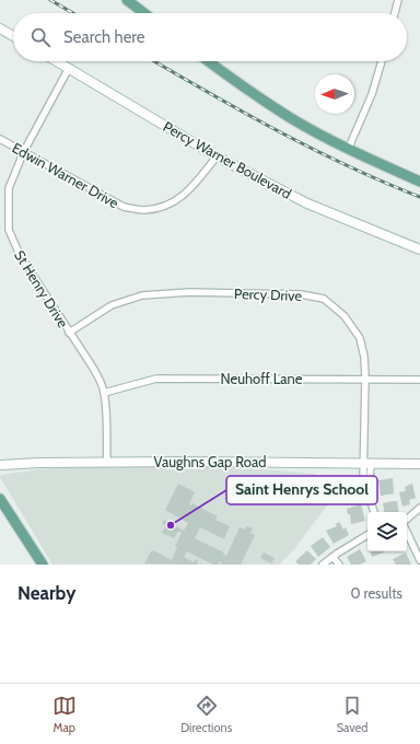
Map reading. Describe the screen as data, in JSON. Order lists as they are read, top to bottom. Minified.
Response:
{"streets":{"street":["Percy Warner Boulevard","Edwin Warner Drive","St Henry Drive","Percy Drive","Neuhoff Lane","Vaughns Gap Road"]},"crossings":[["Percy Warner Boulevard","Edwin Warner Drive"],["Percy Warner Boulevard","St Henry Drive"],["Edwin Warner Drive","St Henry Drive"],["St Henry Drive","Percy Drive"],["St Henry Drive","Neuhoff Lane"],["St Henry Drive","Vaughns Gap Road"],["Percy Drive","Neuhoff Lane"],["Percy Drive","Vaughns Gap Road"]],"places":["Saint Henrys School"],"north":"left","page":{"search":"Search here","heading":["Nearby","0 results"],"nav":["Map","Directions","Saved"]}}
